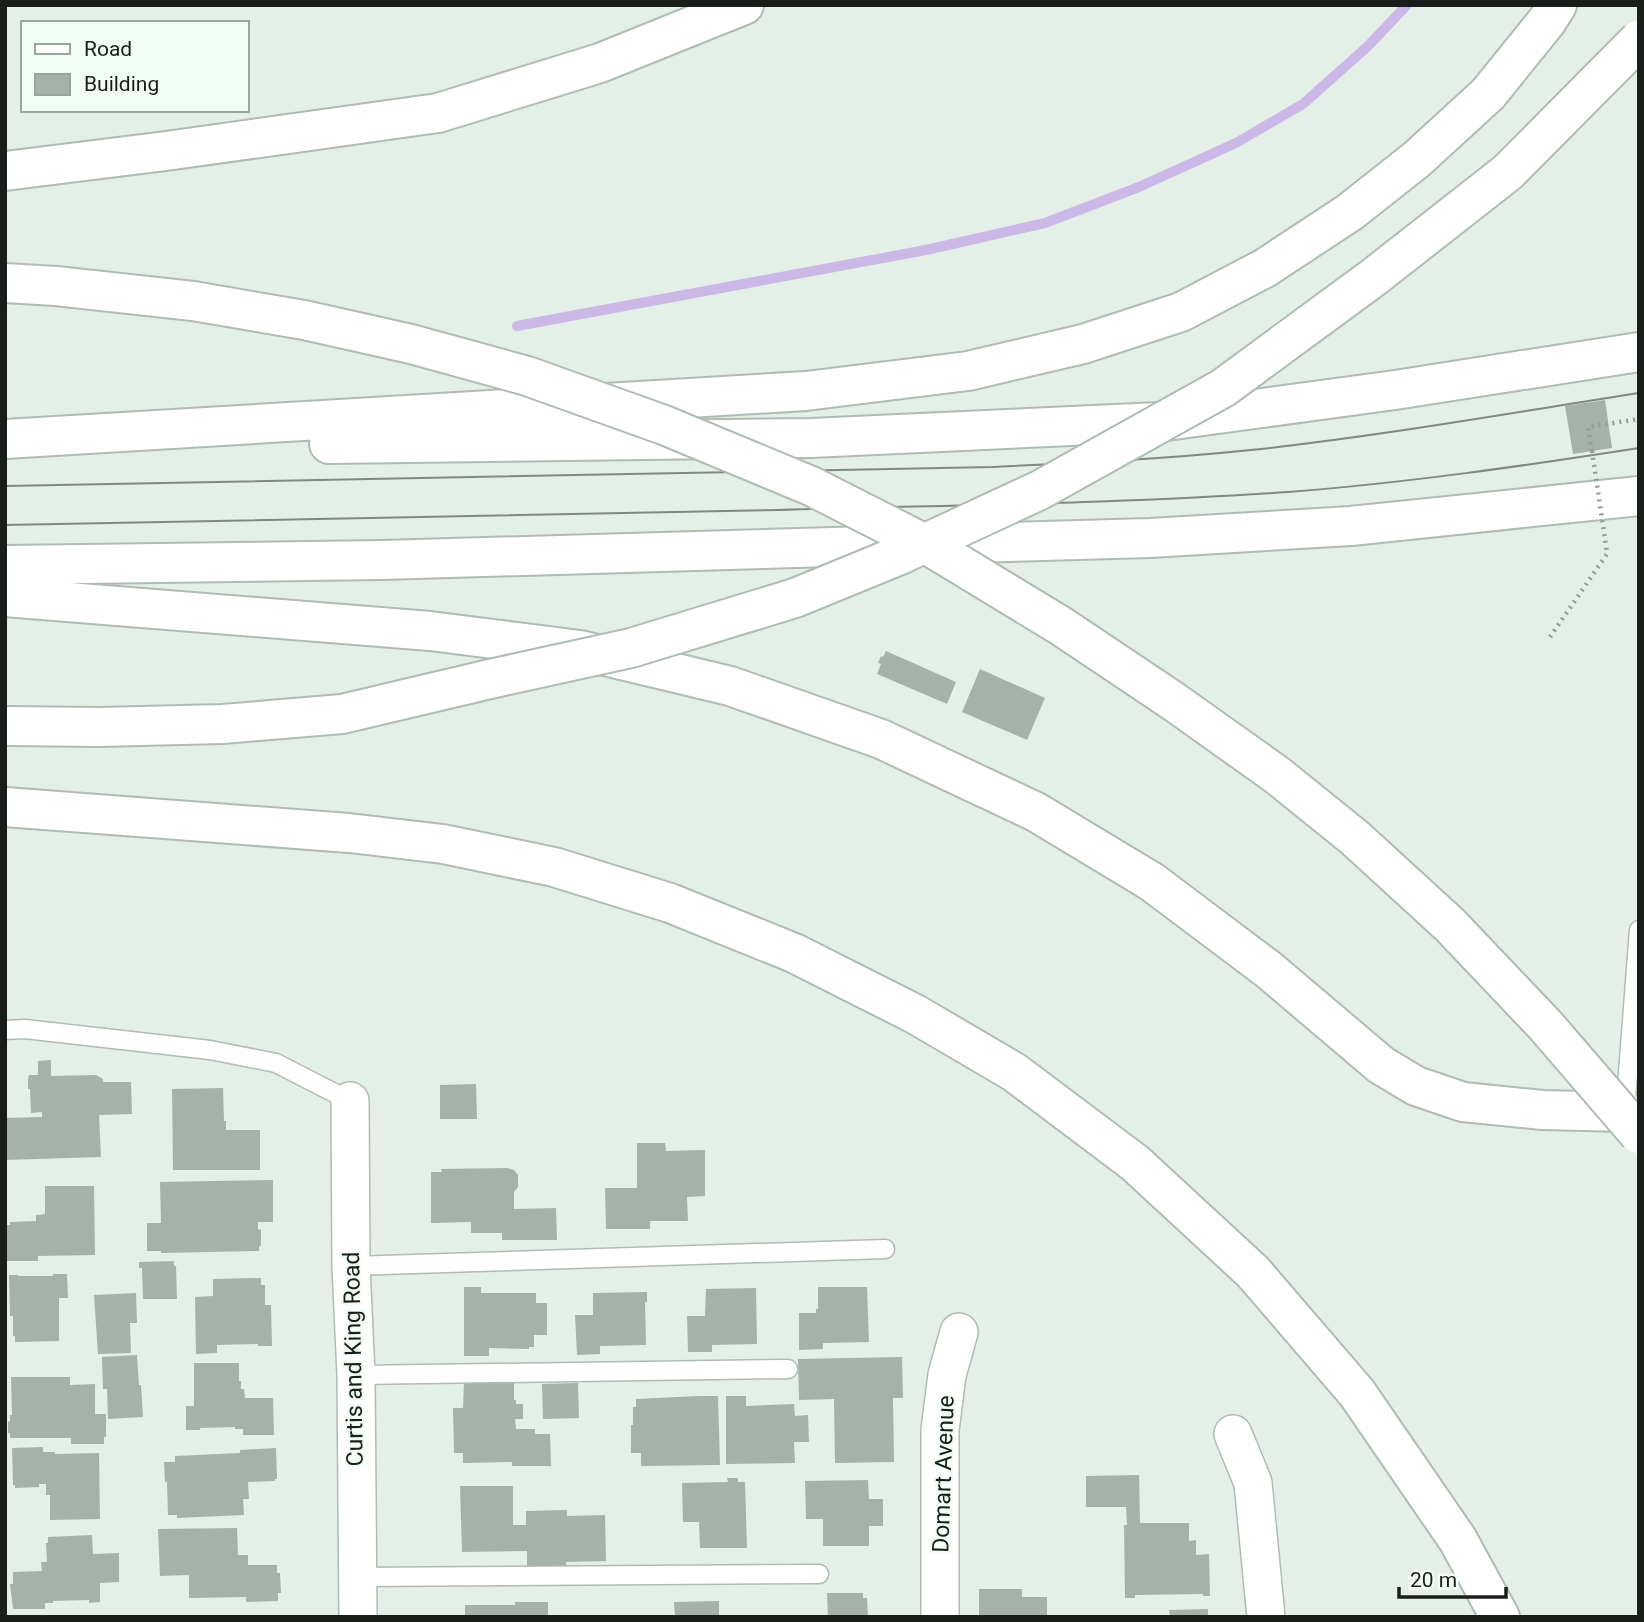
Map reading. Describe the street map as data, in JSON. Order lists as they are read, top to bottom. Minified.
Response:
{"streets":{"street":["Curtis and King Road","Domart Avenue"]},"legend":["Road","Building"],"scale_bar":"20 m"}
